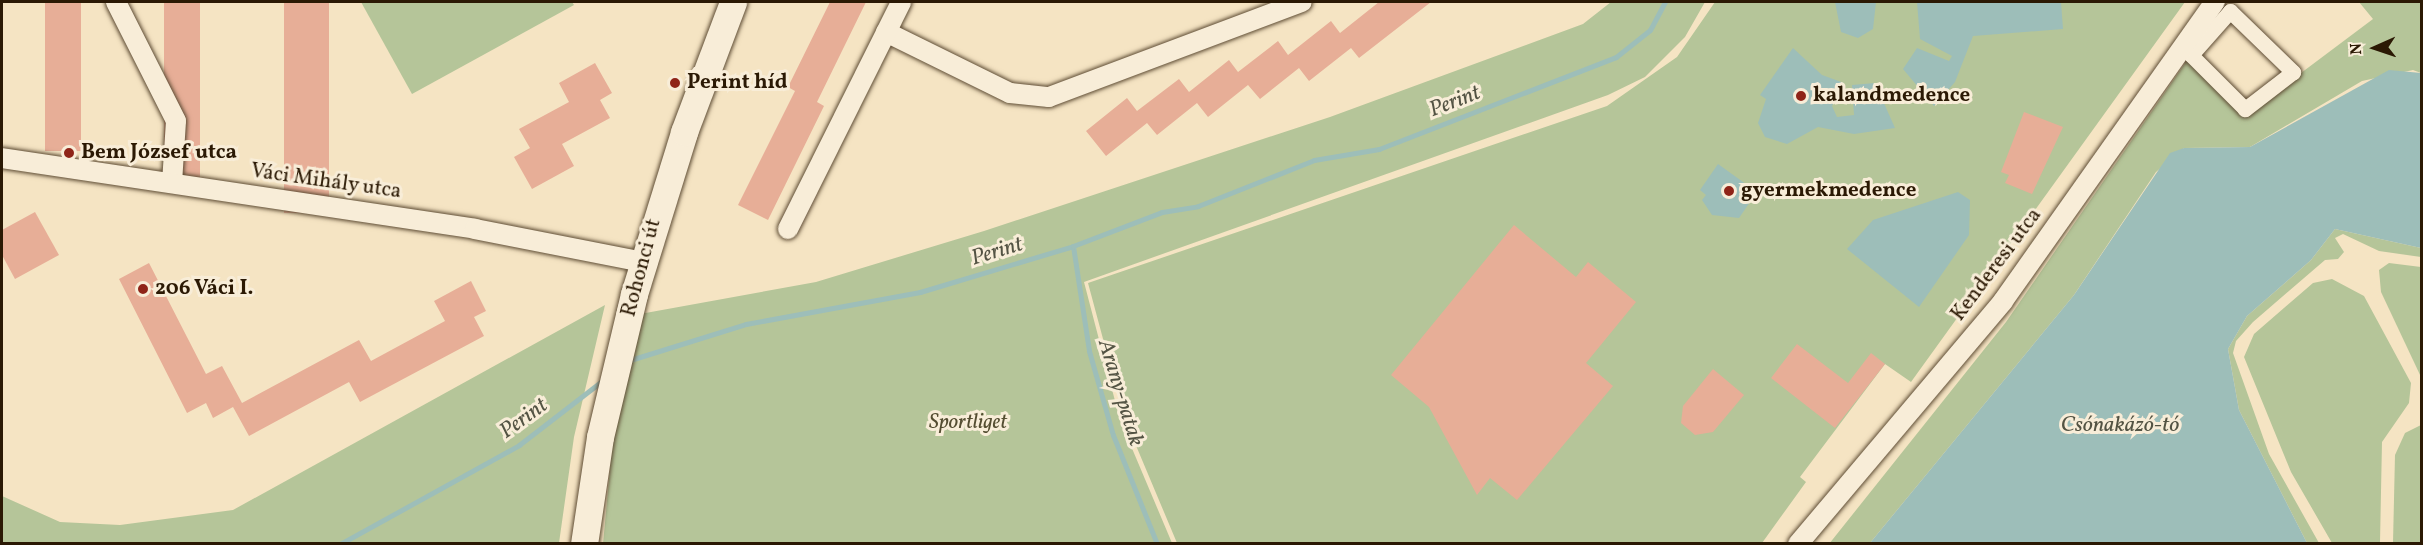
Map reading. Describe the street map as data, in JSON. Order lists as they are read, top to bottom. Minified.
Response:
{"streets":{"main road":["Rohonci út"],"street":["Váci Mihály utca","Kenderesi utca"]},"crossings":[["Váci Mihály utca","Rohonci út"]],"water":["Perint","Arany-patak","Csónakázó-tó"],"parks":["Sportliget"],"places":["Perint híd","kalandmedence","Bem József utca","gyermekmedence","206 Váci I."],"north":"left"}
